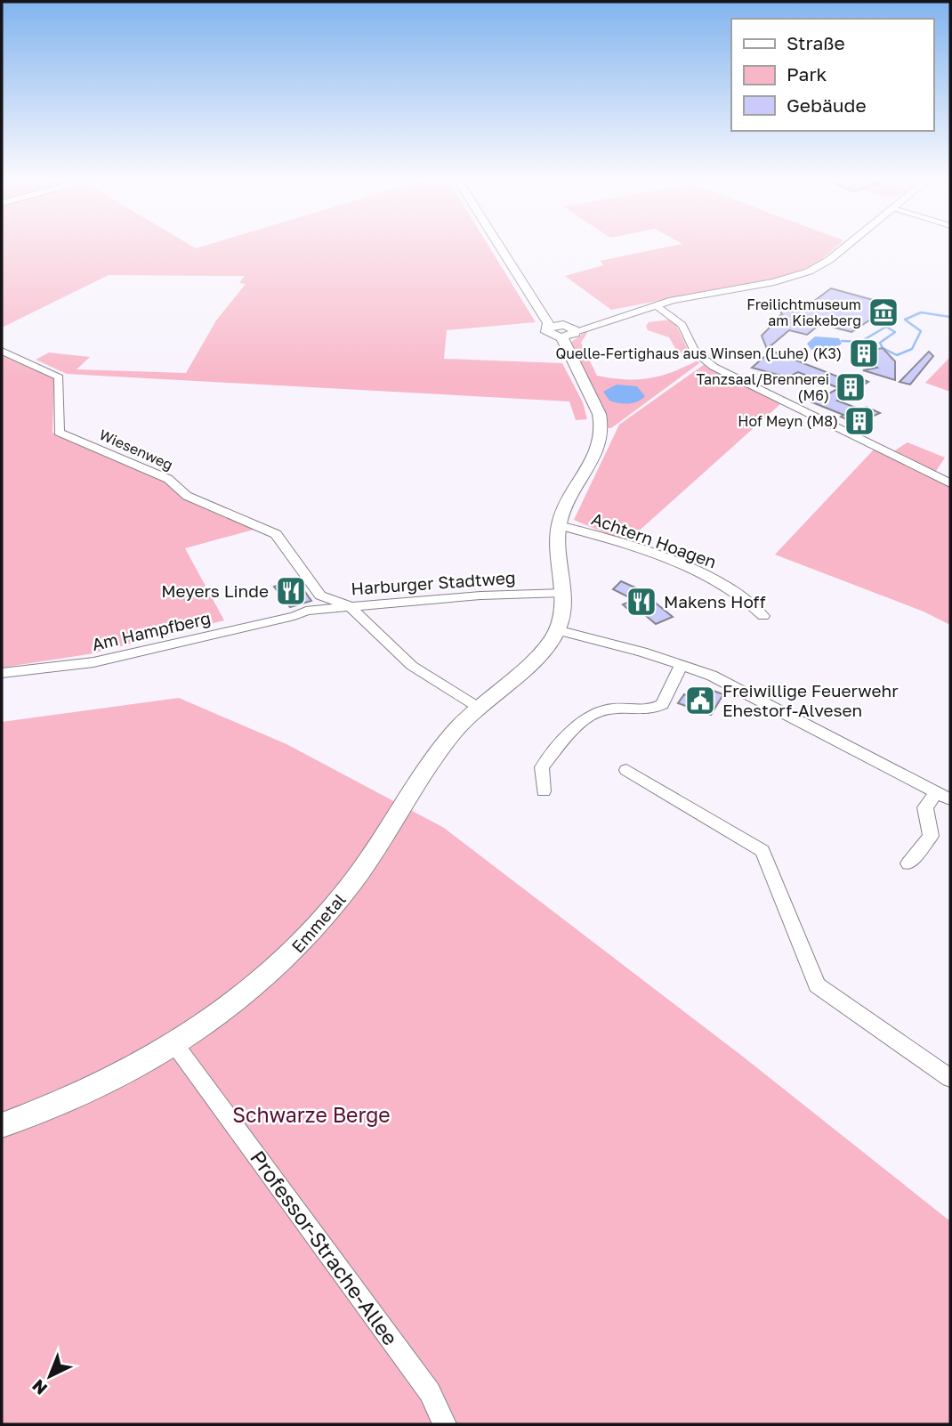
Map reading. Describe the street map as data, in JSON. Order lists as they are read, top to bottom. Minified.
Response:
{"streets":{"main road":["Emmetal"],"street":["Wiesenweg","Achtern Hoagen","Harburger Stadtweg","Am Hampfberg","Professor-Strache-Allee"]},"crossings":[["Wiesenweg","Harburger Stadtweg"],["Harburger Stadtweg","Am Hampfberg"],["Emmetal","Professor-Strache-Allee"]],"parks":["Schwarze Berge"],"places":{"museum":["Freilichtmuseum am Kiekeberg"],"building":["Quelle-Fertighaus aus Winsen (Luhe) (K3)","Tanzsaal/Brennerei (M6)","Hof Meyn (M8)"],"restaurant":["Meyers Linde","Makens Hoff"],"public building":["Freiwillige Feuerwehr Ehestorf-Alvesen"]},"legend":["Straße","Park","Gebäude"],"north":"bottom left"}
